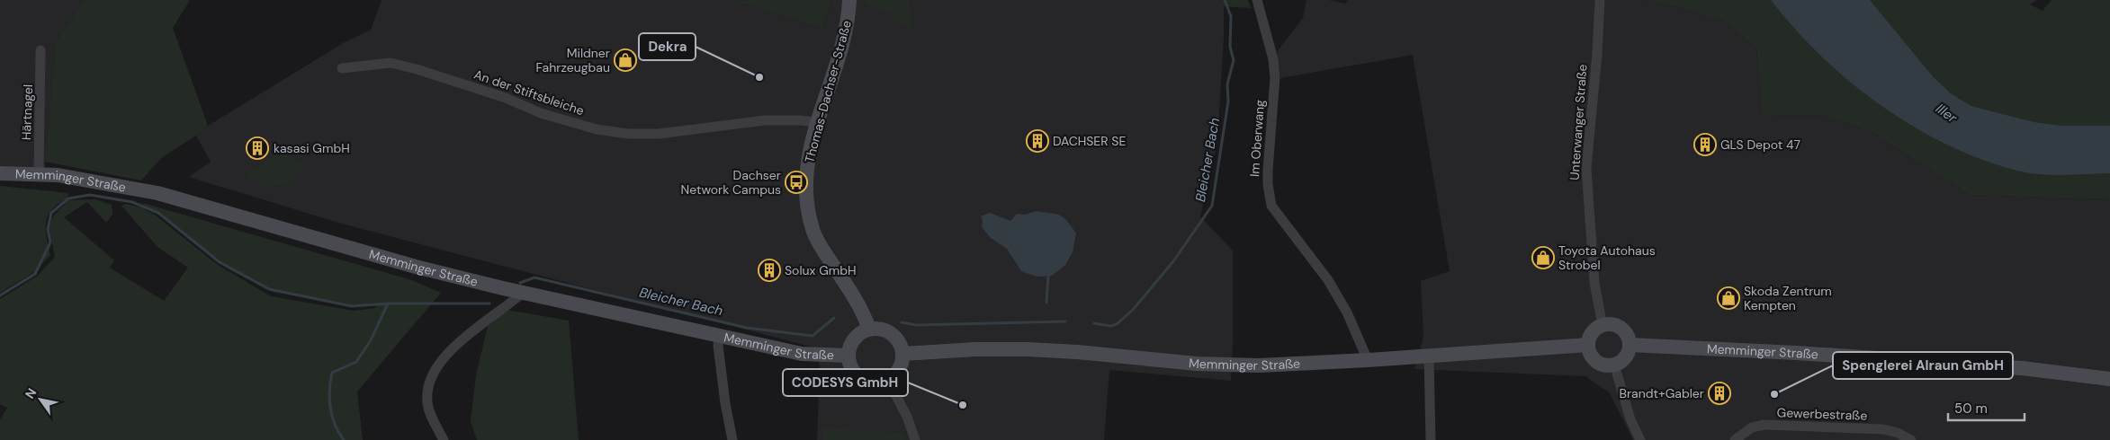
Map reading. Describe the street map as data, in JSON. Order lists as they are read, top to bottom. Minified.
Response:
{"streets":{"main road":["Thomas-Dachser-Straße","Memminger Straße"],"street":["An der Stiftsbleiche","Härtnagel","Unterwanger Straße","Im Oberwang","Gewerbestraße"]},"crossings":[["Thomas-Dachser-Straße","An der Stiftsbleiche"],["Thomas-Dachser-Straße","Memminger Straße"],["Härtnagel","Memminger Straße"],["Unterwanger Straße","Memminger Straße"],["Im Oberwang","Memminger Straße"]],"water":["Iller","Bleicher Bach"],"places":{"shop":["Mildner Fahrzeugbau","Toyota Autohaus Strobel","Skoda Zentrum Kempten"],"other":["Dekra","Spenglerei Alraun GmbH","CODESYS GmbH"],"building":["DACHSER SE","GLS Depot 47","kasasi GmbH","Solux GmbH","Brandt+Gabler"],"bus stop":["Dachser Network Campus"]},"scale_bar":"50 m","north":"top left"}
